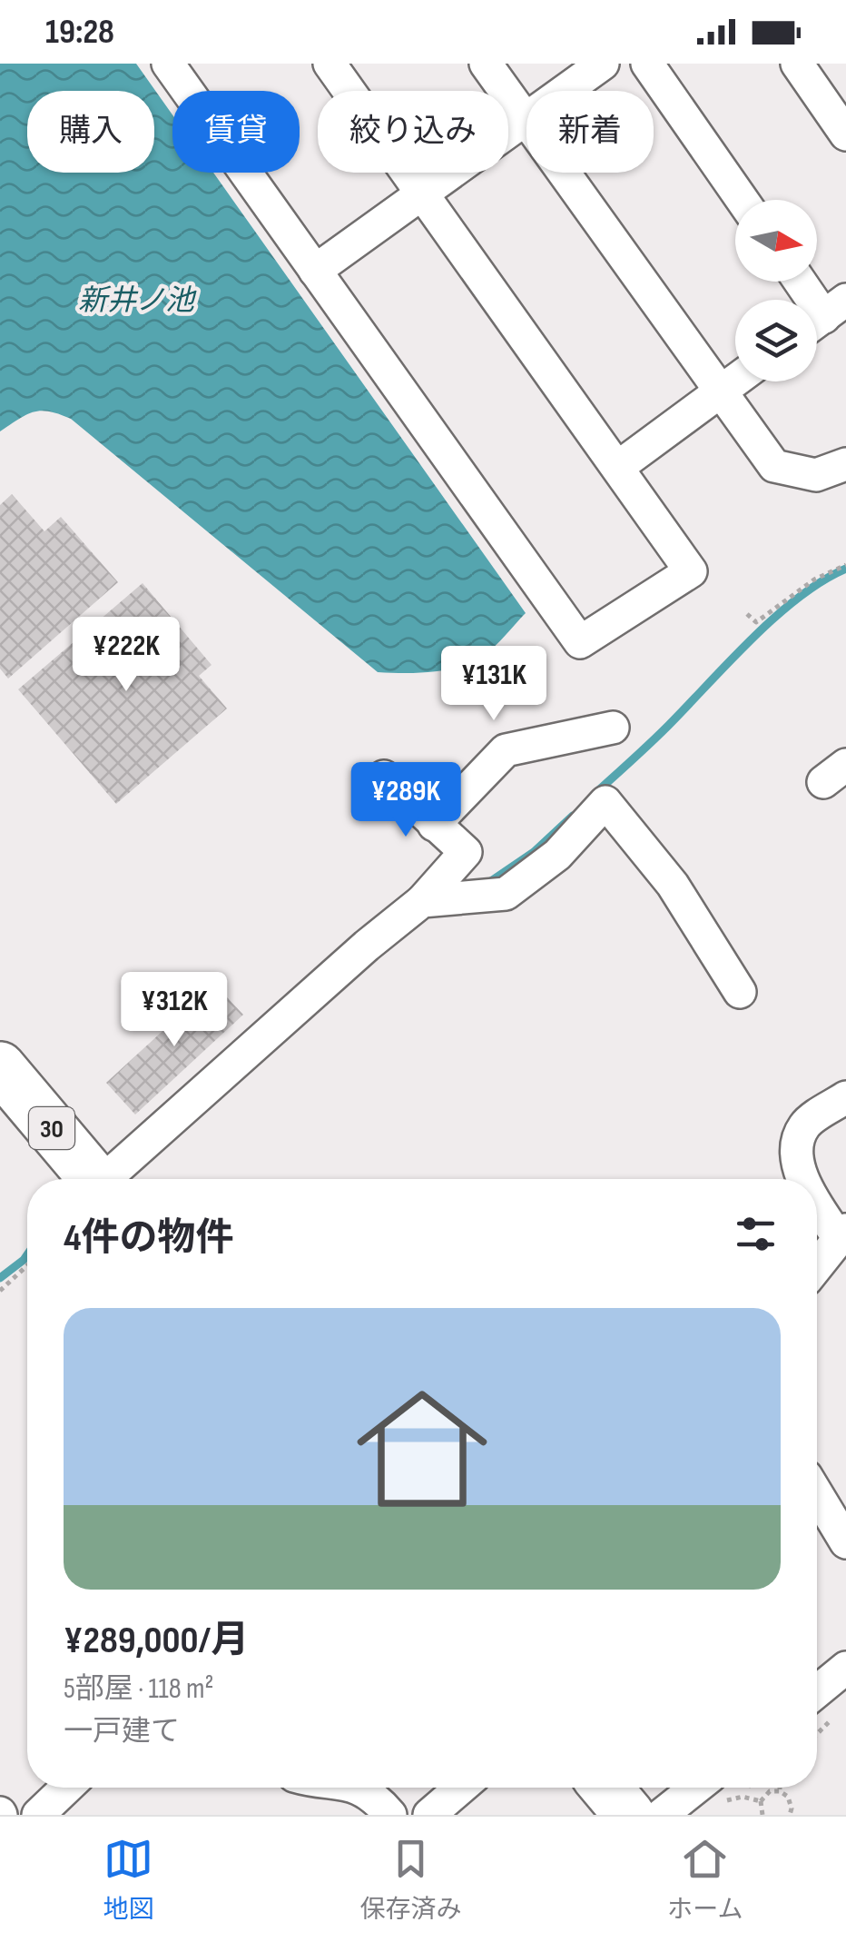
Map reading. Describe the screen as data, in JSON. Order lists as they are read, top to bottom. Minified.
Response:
{"streets":{"main road":["30"]},"water":["新井ノ池"],"north":"right","page":{"status":"19:28","chip":["購入","賃貸","絞り込み","新着"],"price":["¥222K","¥131K","¥289K","¥312K"],"heading":"4件の物件","list":[{"name":"¥289,000/月","note":"5部屋 · 118 m² · 一戸建て"}],"tabs":["地図","保存済み","ホーム"]}}
